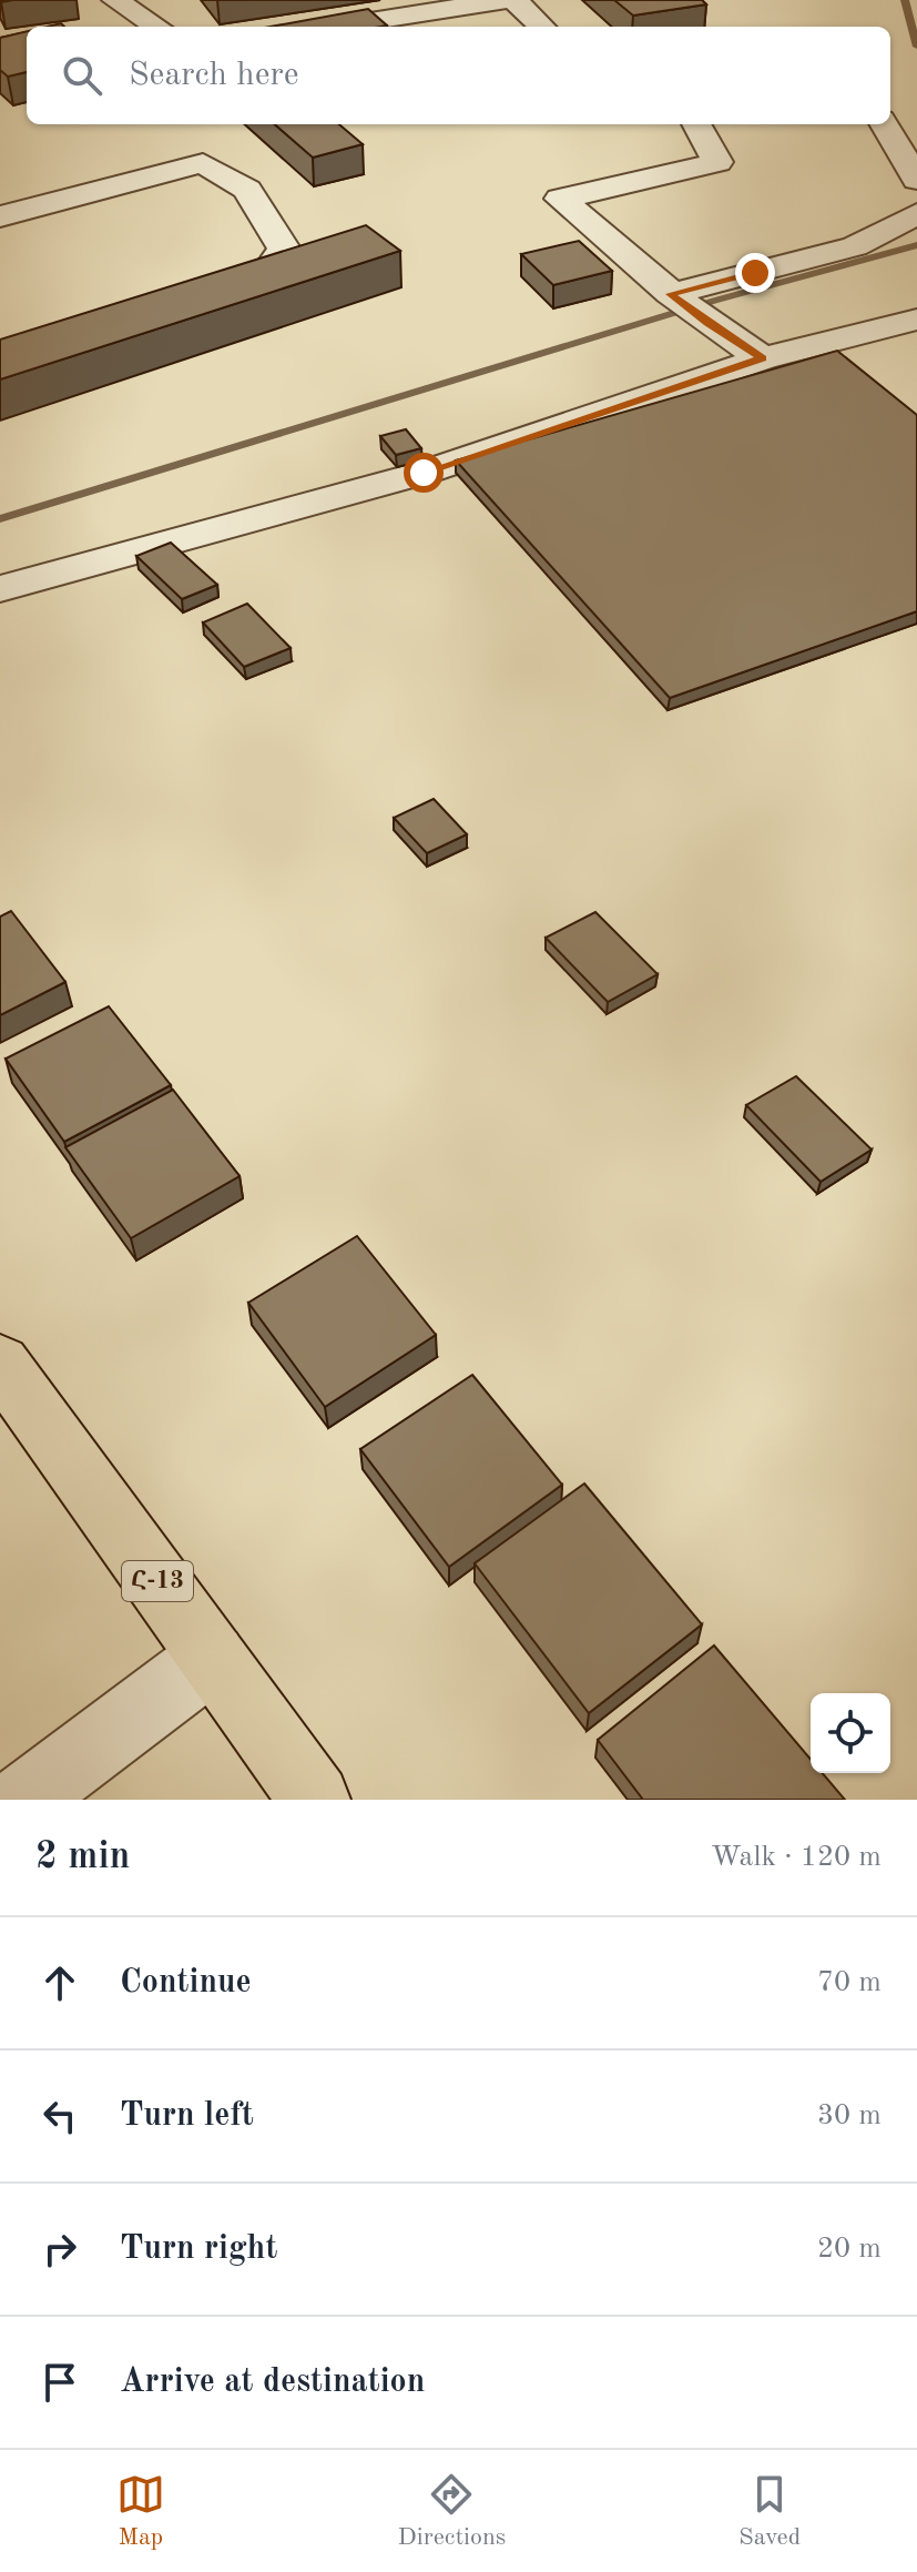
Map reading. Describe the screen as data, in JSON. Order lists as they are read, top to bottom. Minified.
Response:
{"streets":{"main road":["Հ-13"]},"page":{"search":"Search here","heading":["2 min","Walk · 120 m"],"list":[["Continue","70 m"],["Turn left","30 m"],["Turn right","20 m"],"Arrive at destination"],"nav":["Map","Directions","Saved"]}}
